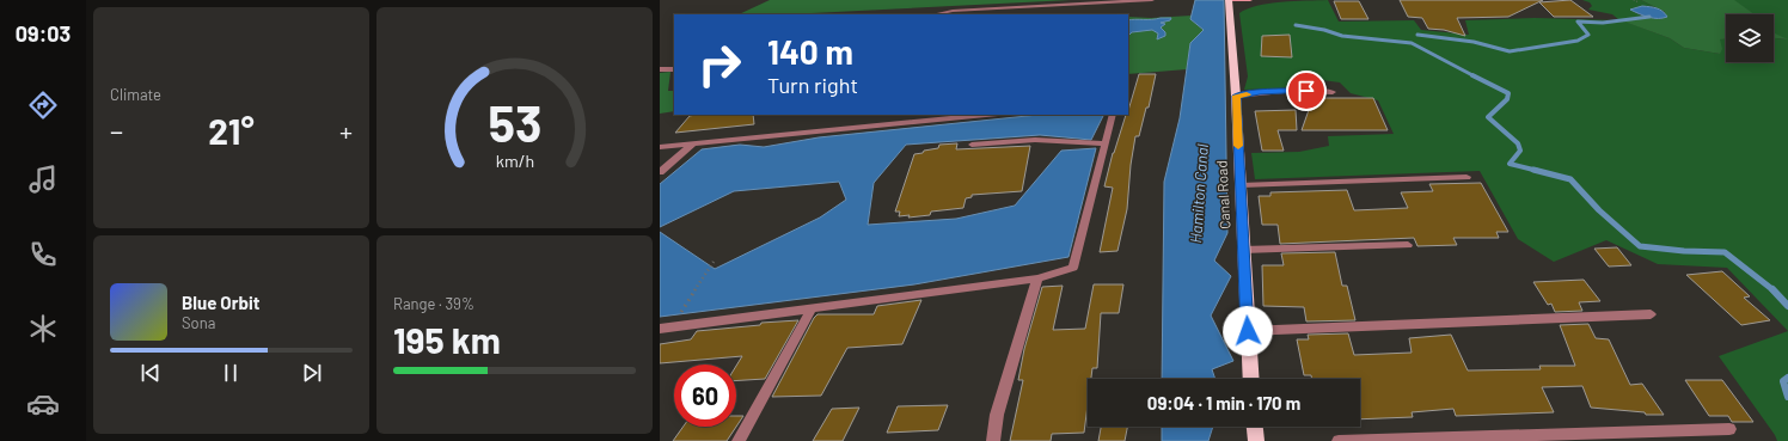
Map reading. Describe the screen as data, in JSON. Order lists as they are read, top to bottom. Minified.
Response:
{"streets":{"main road":["Canal Road"]},"water":["Hamilton Canal"],"page":{"tabs":"09:03","tile":["Climate",["Range · 39%","195 km"]],"turn":["140 m","Turn right"],"heat":["−","21°","+"],"song":["Blue Orbit","Sona"],"limit":"60","trip":"09:04 · 1 min · 170 m","gauge":["53","km/h"]}}
